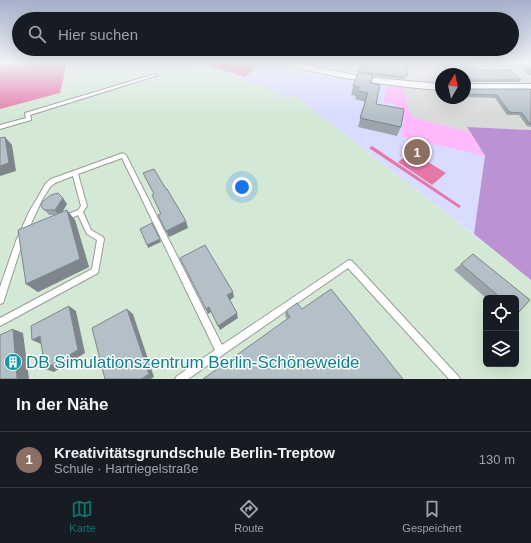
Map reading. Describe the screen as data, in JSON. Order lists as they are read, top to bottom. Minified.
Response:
{"places":{"building":["DB Simulationszentrum Berlin-Schöneweide"]},"north":"top","page":{"search":"Hier suchen","pins":"1","heading":"In der Nähe","list":[{"mark":"1","name":"Kreativitätsgrundschule Berlin-Treptow","note":"Schule · Hartriegelstraße","value":"130 m"}],"nav":["Karte","Route","Gespeichert"]}}
